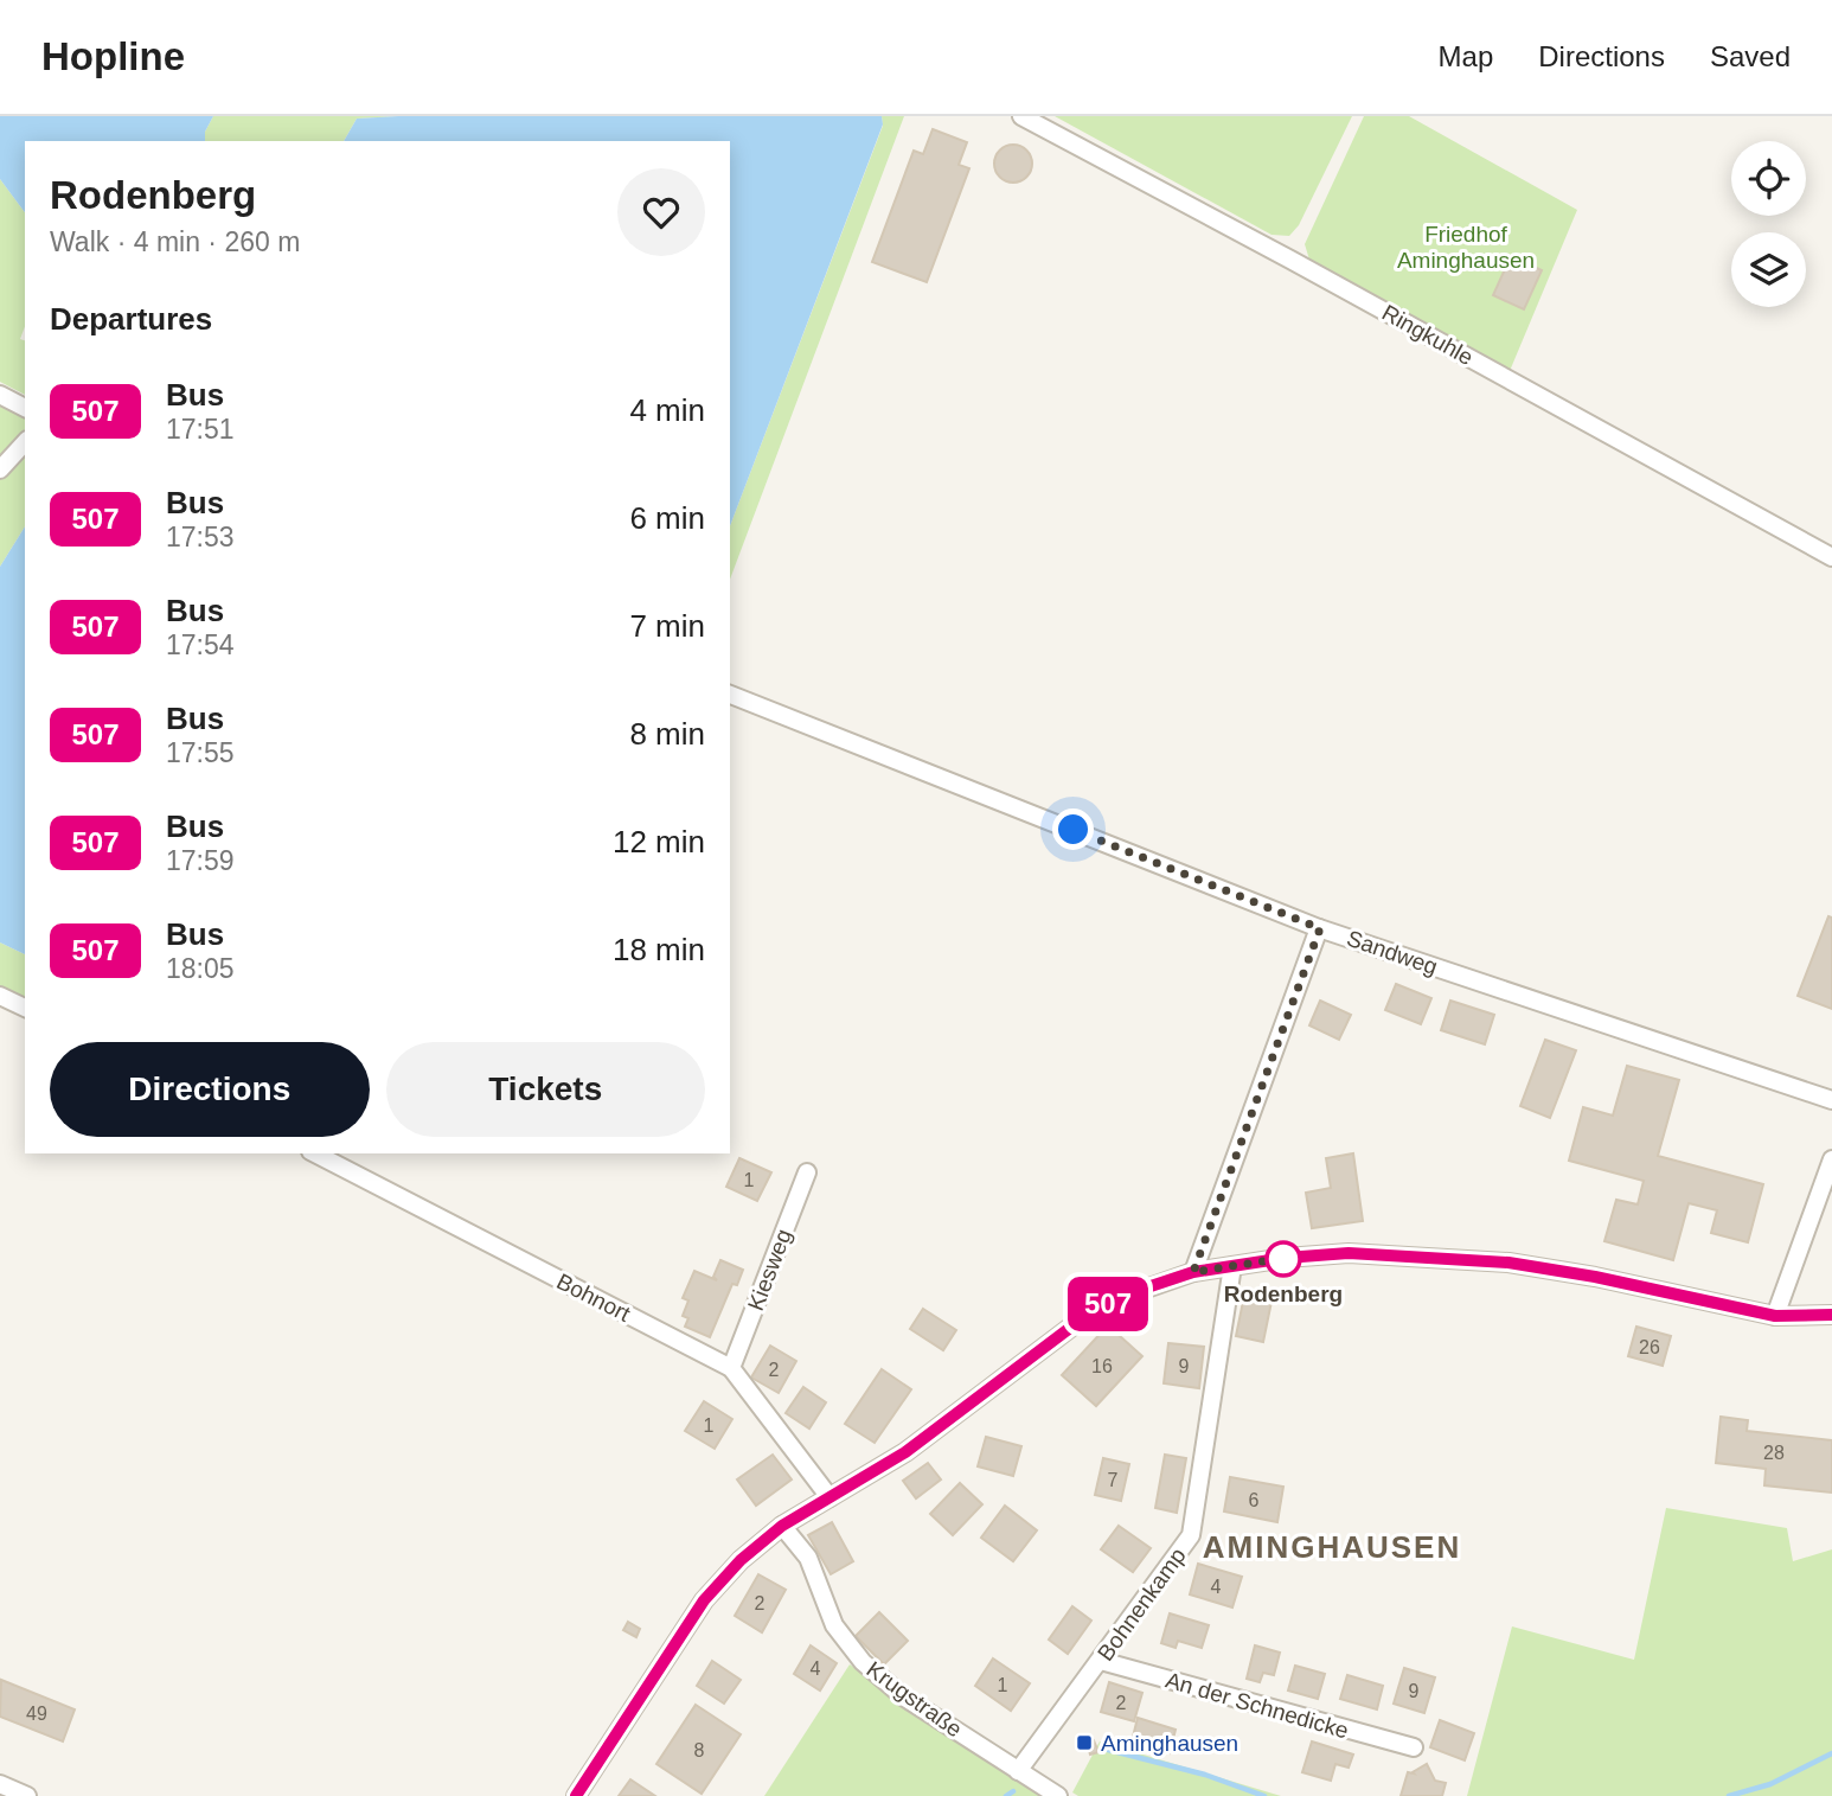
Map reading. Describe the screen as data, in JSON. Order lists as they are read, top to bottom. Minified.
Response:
{"streets":{"street":["Ringkuhle","Sandweg","Kiesweg","Bohnort","Bohnenkamp","Krugstraße","An der Schnedicke"]},"crossings":[["Kiesweg","Bohnort"],["Bohnenkamp","Krugstraße"],["Bohnenkamp","An der Schnedicke"]],"districts":["AMINGHAUSEN"],"parks":["Friedhof Aminghausen"],"places":{"other":["Rodenberg"],"transit":["Aminghausen"]},"lines":["bus line 507"],"house_numbers":["1","26","16","9","2","1","28","7","6","4","2","4","1","9","2","49","8"],"page":{"header":"Hopline","nav":["Map","Directions","Saved"],"on_map":"507","heading":[["Rodenberg","Walk · 4 min · 260 m"],"Departures"],"list":[{"mark":"507","name":"Bus","note":"17:51","value":"4 min"},{"mark":"507","name":"Bus","note":"17:53","value":"6 min"},{"mark":"507","name":"Bus","note":"17:54","value":"7 min"},{"mark":"507","name":"Bus","note":"17:55","value":"8 min"},{"mark":"507","name":"Bus","note":"17:59","value":"12 min"},{"mark":"507","name":"Bus","note":"18:05","value":"18 min"}],"buttons":["Directions","Tickets"]}}
